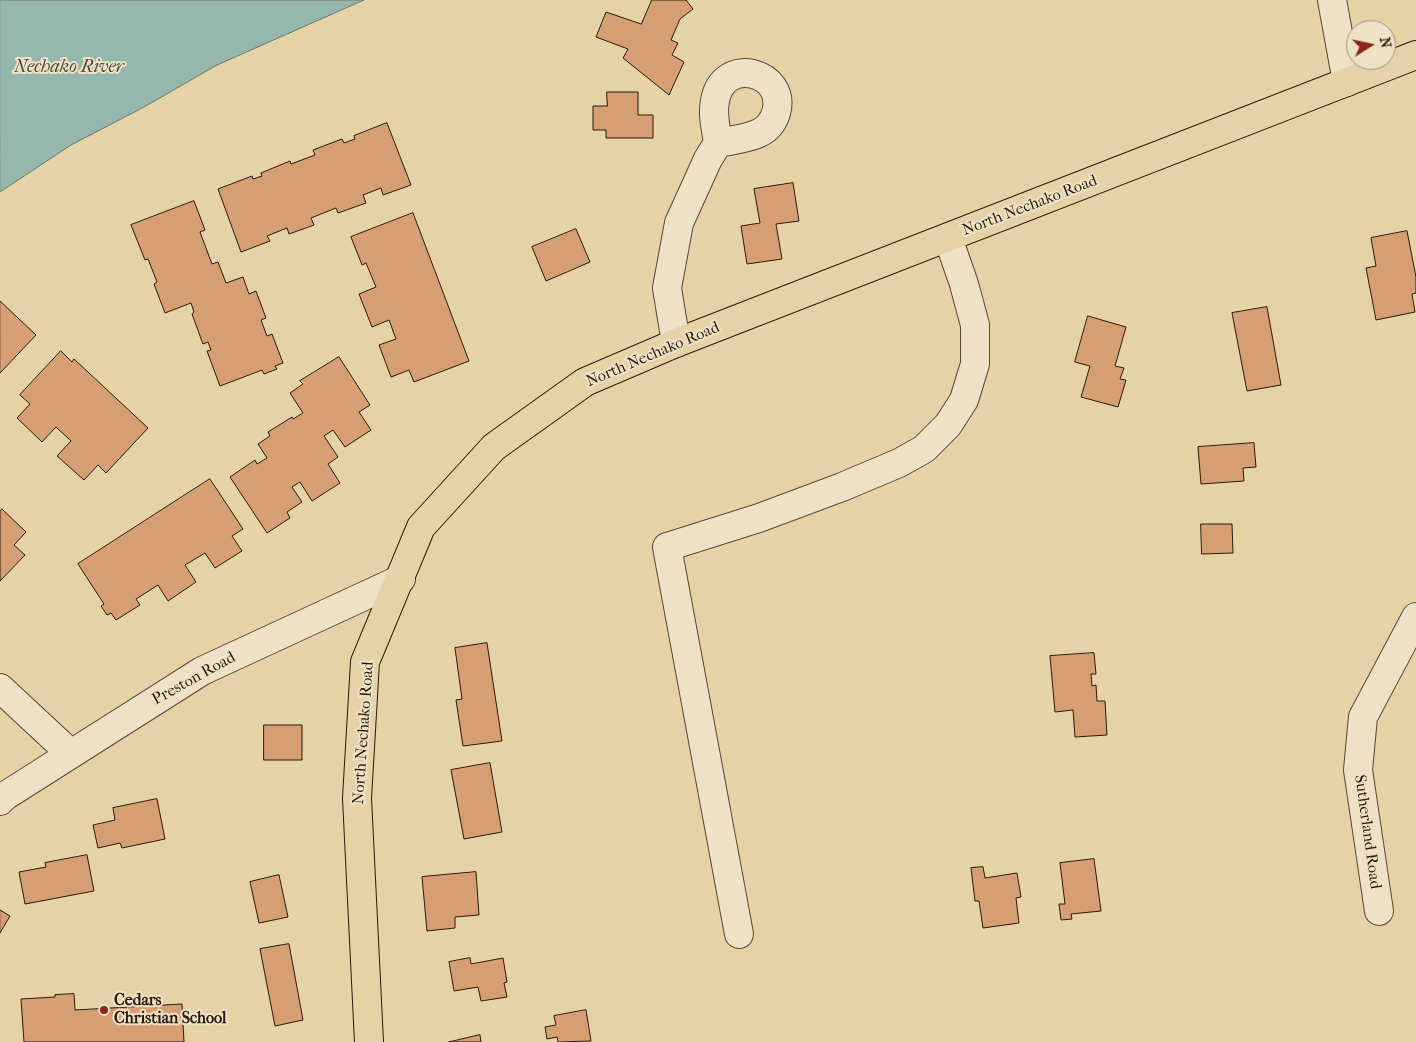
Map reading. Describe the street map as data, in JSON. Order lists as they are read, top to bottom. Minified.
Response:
{"streets":{"main road":["North Nechako Road"],"street":["Preston Road","Sutherland Road"]},"crossings":[["North Nechako Road","Preston Road"]],"water":["Nechako River"],"places":["Cedars Christian School"],"north":"right"}
